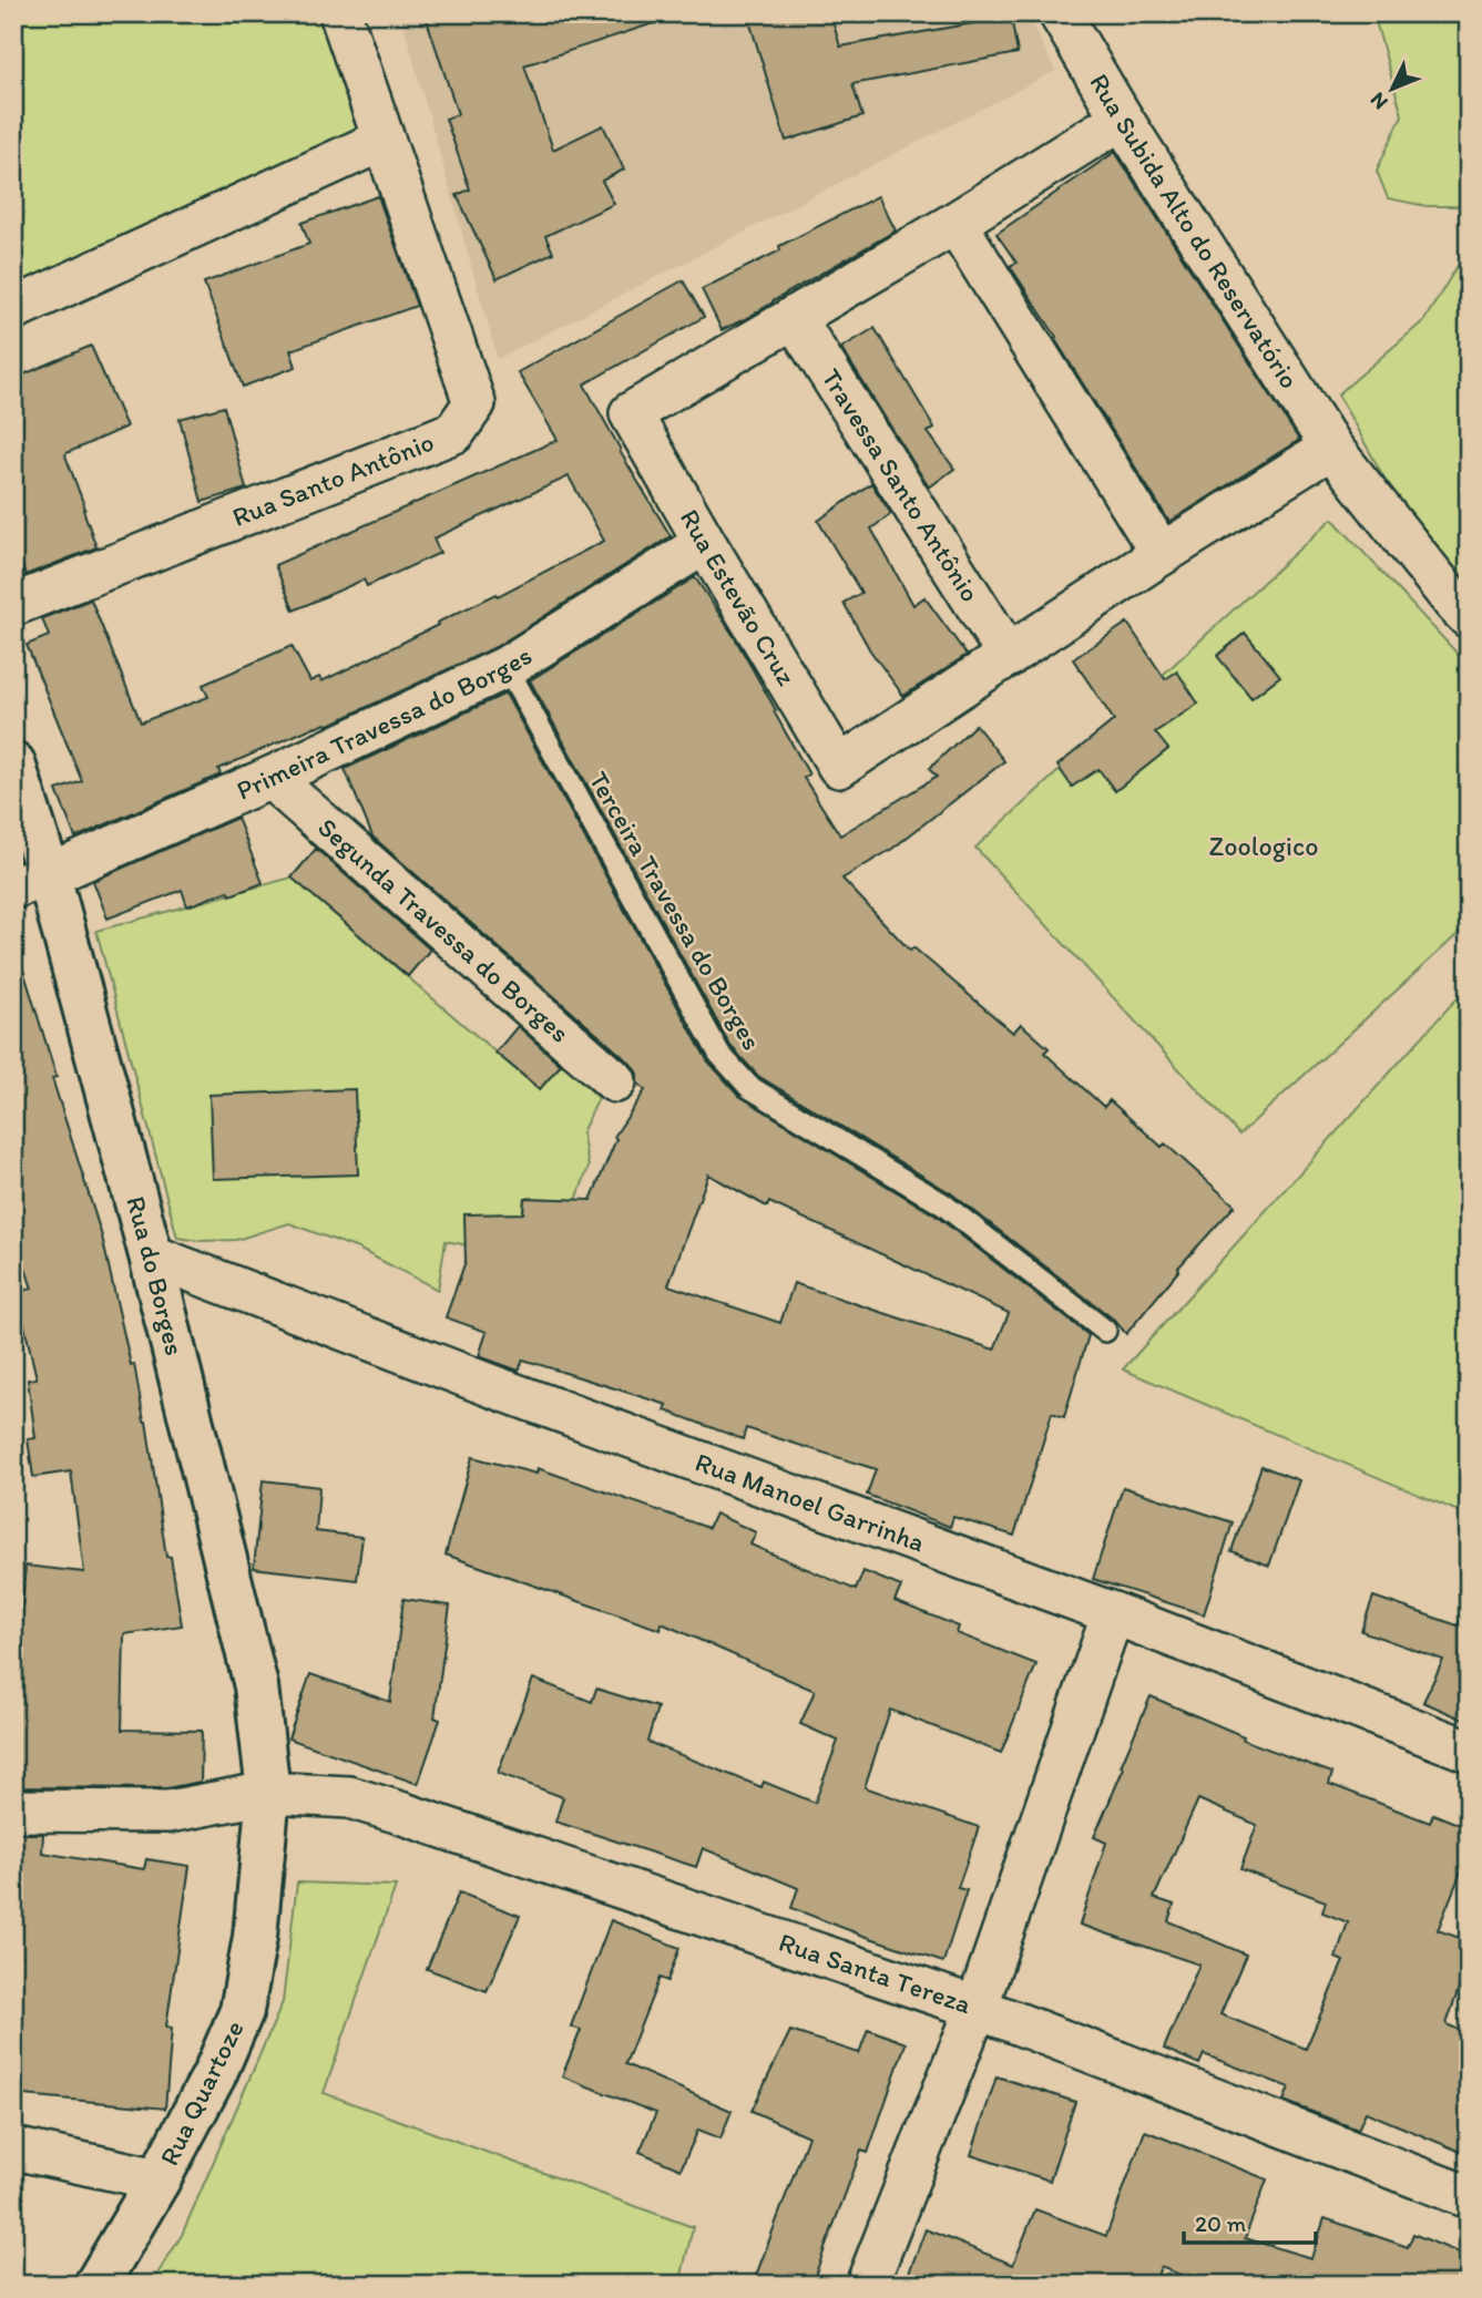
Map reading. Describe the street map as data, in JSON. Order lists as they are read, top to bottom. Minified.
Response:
{"streets":{"street":["Rua Subida Alto do Reservatório","Rua Santo Antônio","Travessa Santo Antônio","Rua Estevão Cruz","Primeira Travessa do Borges","Segunda Travessa do Borges","Rua do Borges","Rua Manoel Garrinha","Rua Santa Tereza","Rua Quartoze"],"lane":["Terceira Travessa do Borges"]},"crossings":[["Rua Subida Alto do Reservatório","Rua Estevão Cruz"],["Travessa Santo Antônio","Rua Estevão Cruz"],["Rua Estevão Cruz","Primeira Travessa do Borges"],["Primeira Travessa do Borges","Terceira Travessa do Borges"],["Primeira Travessa do Borges","Segunda Travessa do Borges"],["Primeira Travessa do Borges","Rua do Borges"],["Rua do Borges","Rua Manoel Garrinha"],["Rua do Borges","Rua Santa Tereza"],["Rua do Borges","Rua Quartoze"],["Rua Santa Tereza","Rua Quartoze"]],"parks":["Zoologico"],"scale_bar":"20 m","north":"bottom left"}
